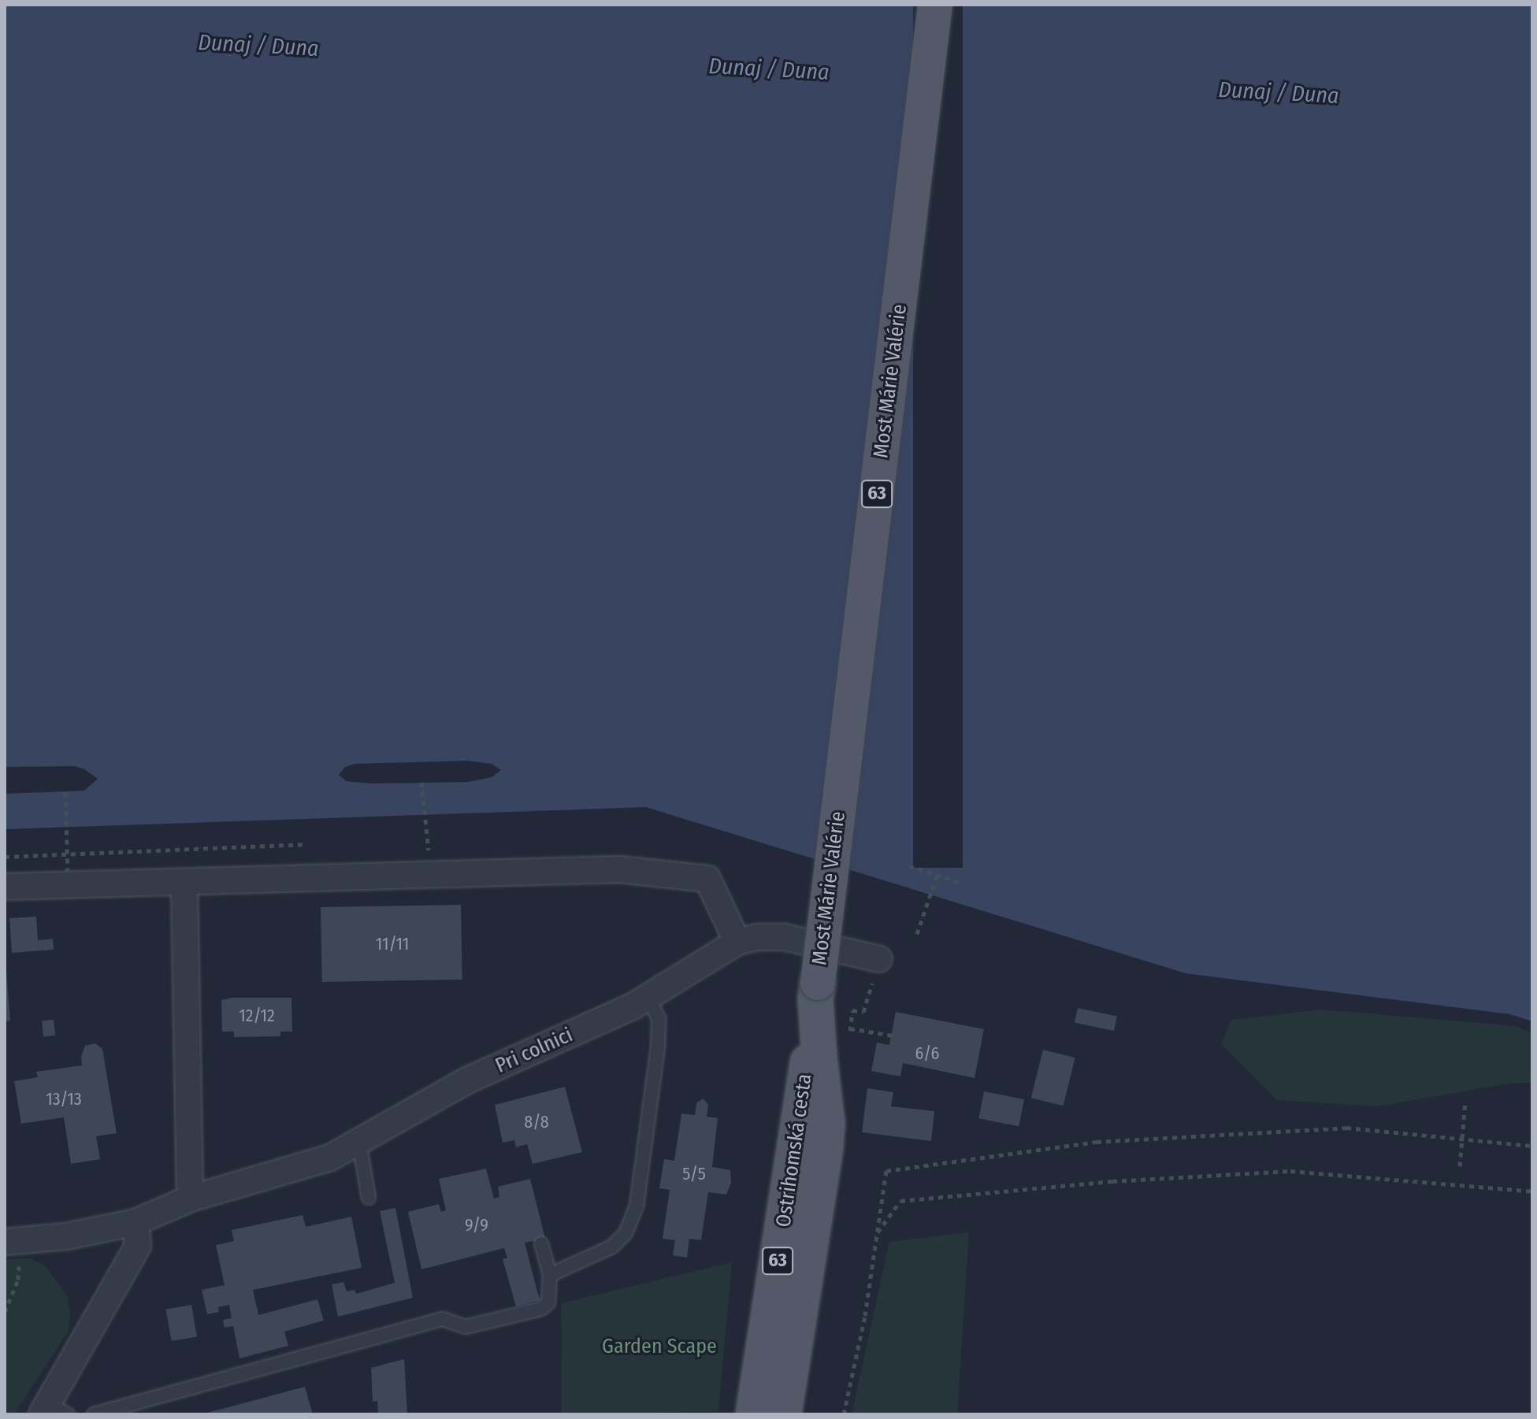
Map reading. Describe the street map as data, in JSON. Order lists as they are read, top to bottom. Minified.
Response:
{"streets":{"main road":["Most Márie Valérie","63","Ostrihomská cesta"],"street":["Pri colnici"]},"crossings":[["Most Márie Valérie","63"],["Most Márie Valérie","Ostrihomská cesta"],["63","Ostrihomská cesta"]],"water":["Dunaj / Duna"],"parks":["Garden Scape"],"house_numbers":["11/11","12/12","6/6","13/13","8/8","5/5","9/9"]}
